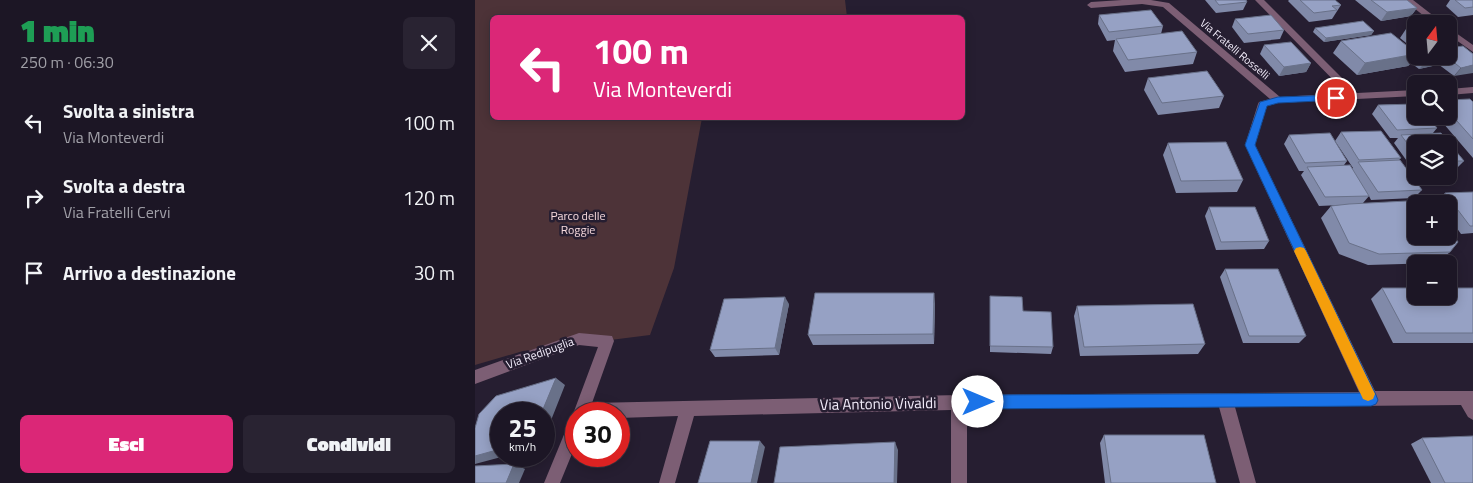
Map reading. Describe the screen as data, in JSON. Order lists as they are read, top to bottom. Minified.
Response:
{"streets":{"street":["Via Fratelli Rosselli","Via Redipuglia","Via Antonio Vivaldi"]},"parks":["Parco delle Roggie"],"north":"top","page":{"heading":["1 min","250 m · 06:30"],"map_buttons":["+","−"],"turn":["100 m","Via Monteverdi"],"list":[{"name":"Svolta a sinistra","note":"Via Monteverdi","value":"100 m"},{"name":"Svolta a destra","note":"Via Fratelli Cervi","value":"120 m"},{"name":"Arrivo a destinazione","value":"30 m"}],"speed":"25 km/h","limit":"30","buttons":["Esci","Condividi"]}}
